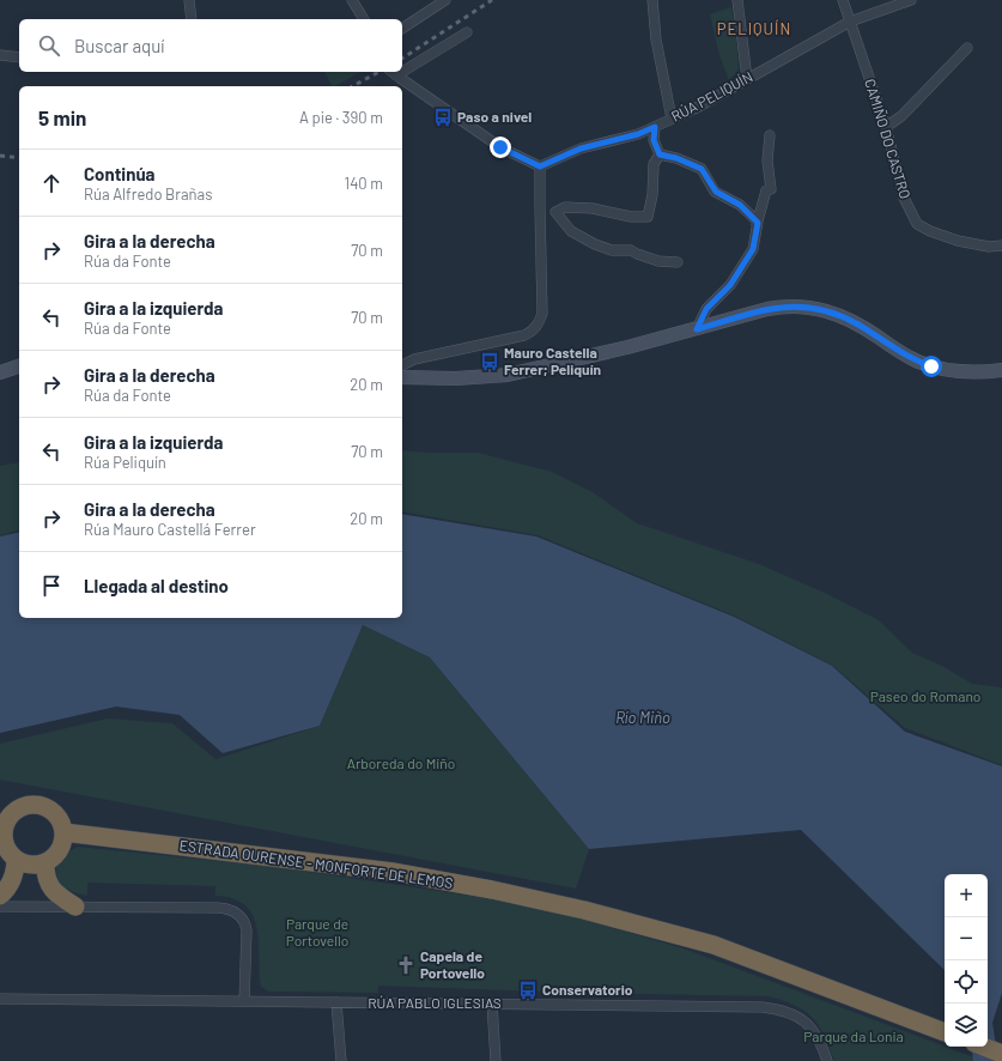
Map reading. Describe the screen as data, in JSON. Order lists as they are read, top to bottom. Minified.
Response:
{"streets":{"highway":["ESTRADA OURENSE - MONFORTE DE LEMOS"],"street":["RÚA PELIQUÍN","CAMIÑO DO CASTRO","RÚA PABLO IGLESIAS"]},"crossings":[["RÚA PELIQUÍN","CAMIÑO DO CASTRO"]],"districts":["PELIQUÍN"],"water":["Río Miño"],"parks":["Paseo do Romano","Arboreda do Miño","Parque de Portovello","Parque da Lonia"],"places":{"bus stop":["Paso a nivel","Mauro Castella Ferrer; Peliquín","Conservatorio"],"church":["Capela de Portovello"]},"page":{"search":"Buscar aquí","heading":["5 min","A pie · 390 m"],"list":[["Continúa","Rúa Alfredo Brañas","140 m"],["Gira a la derecha","Rúa da Fonte","70 m"],["Gira a la izquierda","Rúa da Fonte","70 m"],["Gira a la derecha","Rúa da Fonte","20 m"],["Gira a la izquierda","Rúa Peliquín","70 m"],["Gira a la derecha","Rúa Mauro Castellá Ferrer","20 m"],"Llegada al destino"],"map_buttons":["+","−"]}}
